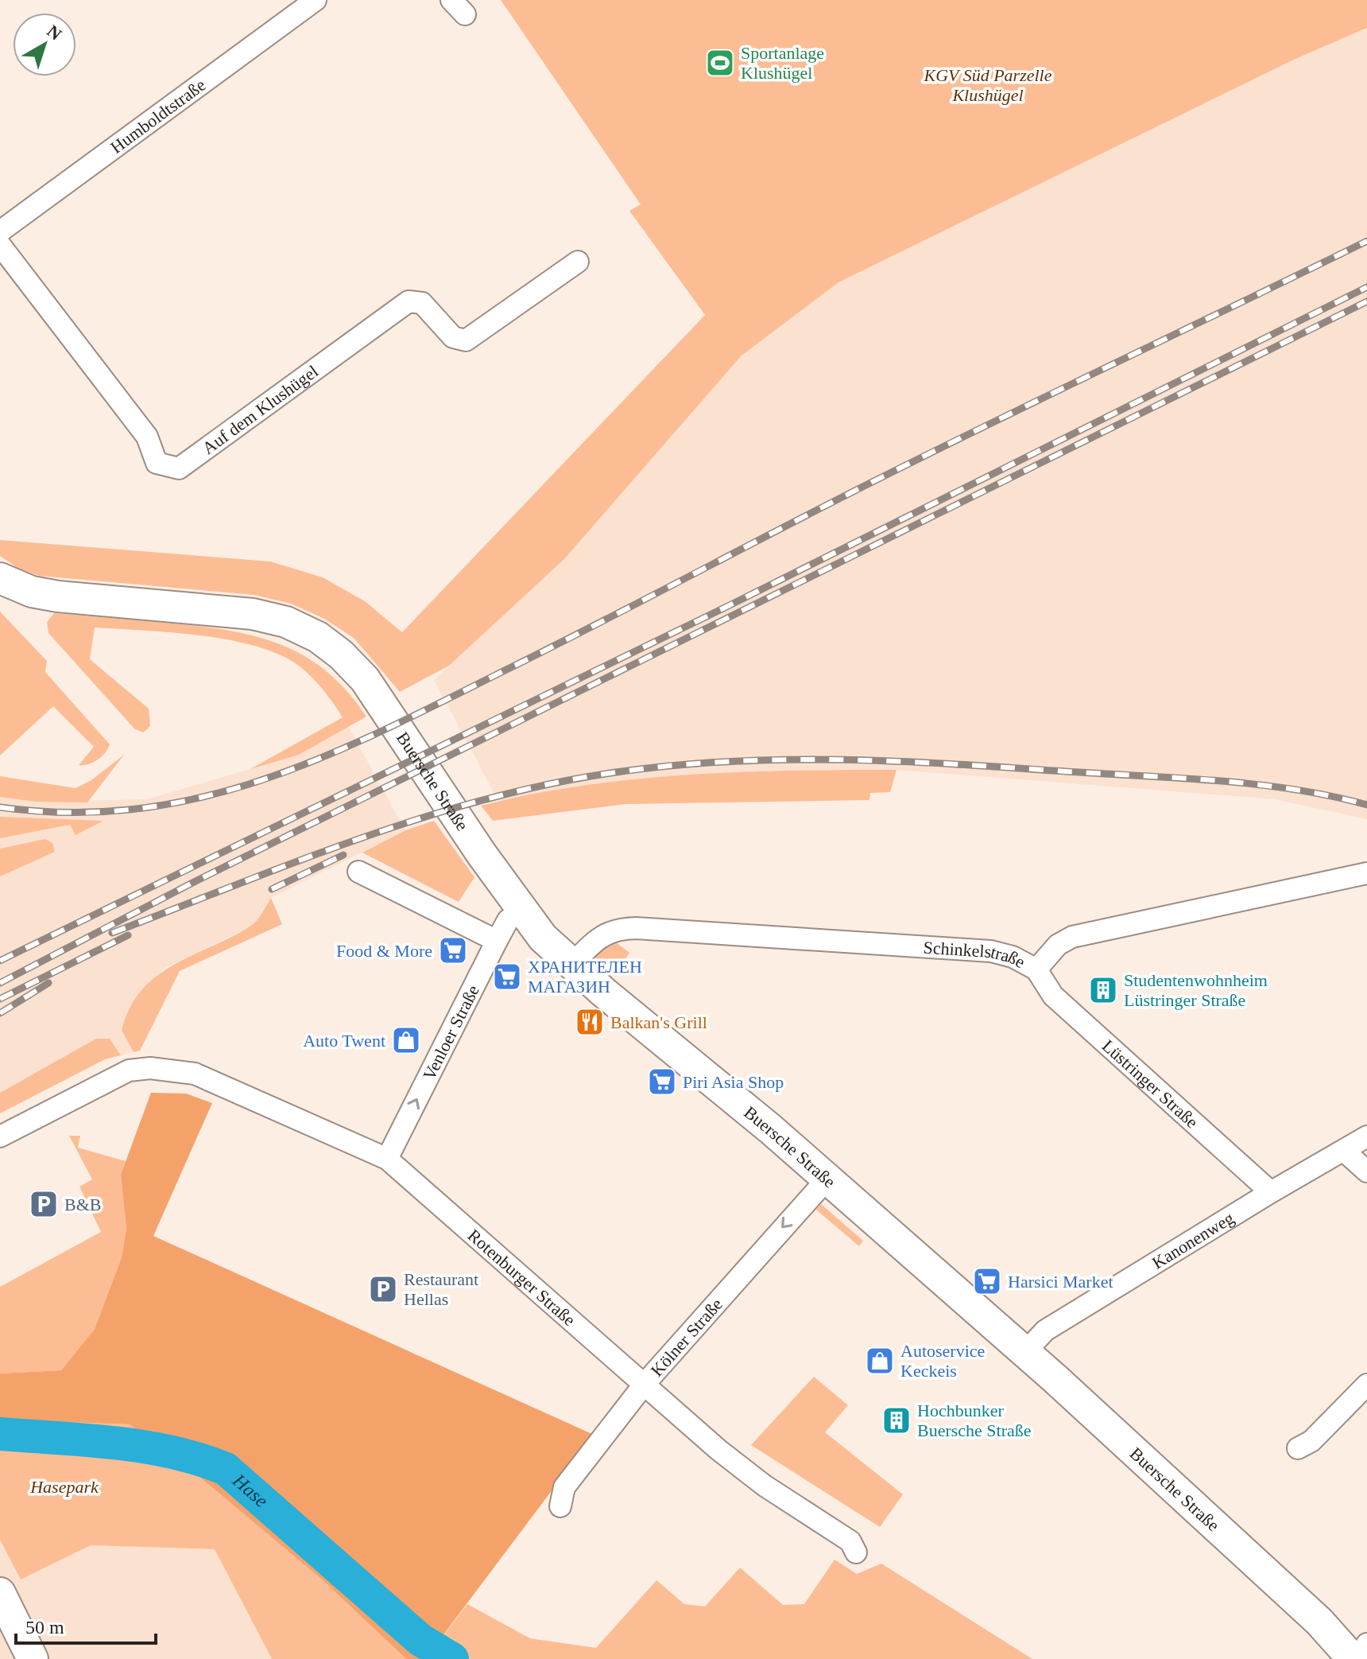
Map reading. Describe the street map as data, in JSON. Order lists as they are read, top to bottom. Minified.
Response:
{"streets":{"main road":["Buersche Straße"],"street":["Humboldtstraße","Auf dem Klushügel","Schinkelstraße","Venloer Straße","Lüstringer Straße","Kanonenweg","Rotenburger Straße","Kölner Straße"]},"crossings":[["Buersche Straße","Schinkelstraße"],["Buersche Straße","Venloer Straße"],["Buersche Straße","Kanonenweg"],["Buersche Straße","Kölner Straße"],["Schinkelstraße","Lüstringer Straße"],["Venloer Straße","Rotenburger Straße"],["Lüstringer Straße","Kanonenweg"],["Rotenburger Straße","Kölner Straße"]],"one_way":["Venloer Straße","Kölner Straße"],"water":["Hase"],"parks":["KGV Süd Parzelle Klushügel","Hasepark"],"places":{"sports":["Sportanlage Klushügel"],"supermarket":["Food & More","ХРАНИТЕЛЕН МАГАЗИН","Piri Asia Shop","Harsici Market"],"building":["Studentenwohnheim Lüstringer Straße","Hochbunker Buersche Straße"],"restaurant":["Balkan's Grill"],"shop":["Auto Twent","Autoservice Keckeis"],"parking":["B&B","Restaurant Hellas"]},"scale_bar":"50 m","north":"top right"}
